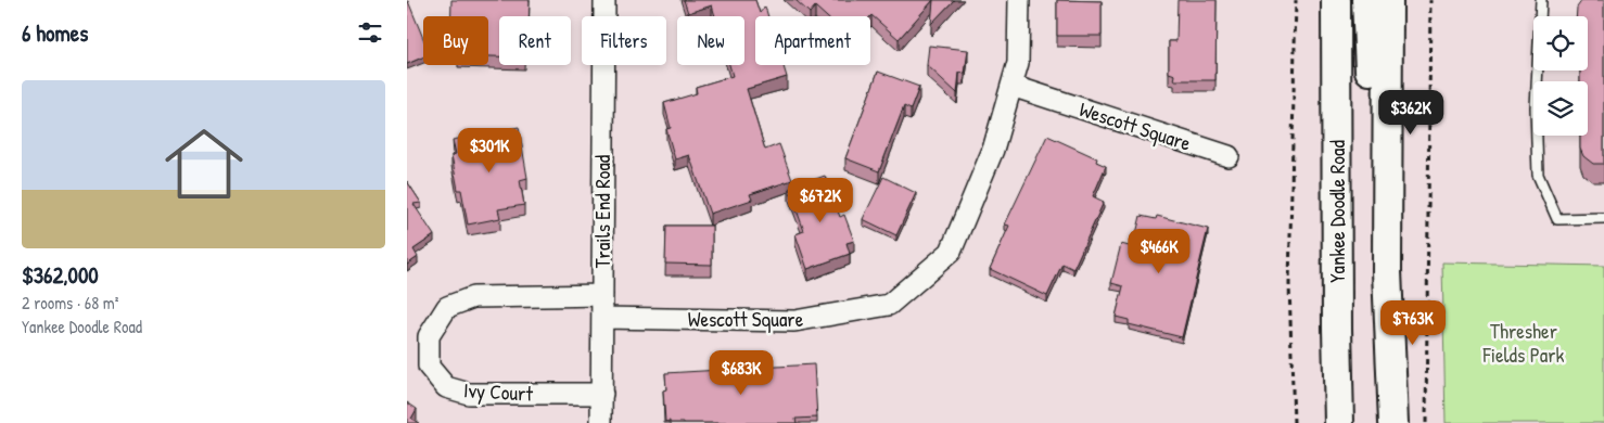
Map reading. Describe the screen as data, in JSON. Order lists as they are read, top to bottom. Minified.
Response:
{"streets":{"main road":["Yankee Doodle Road"],"street":["Wescott Square","Trails End Road","Ivy Court"]},"crossings":[["Wescott Square","Trails End Road"],["Trails End Road","Ivy Court"]],"parks":["Thresher Fields Park"],"page":{"heading":"6 homes","chip":["Buy","Rent","Filters","New","Apartment"],"list":[{"name":"$362,000","note":"2 rooms · 68 m² · Yankee Doodle Road"}],"price":["$362K","$301K","$672K","$466K","$763K","$683K"]}}
